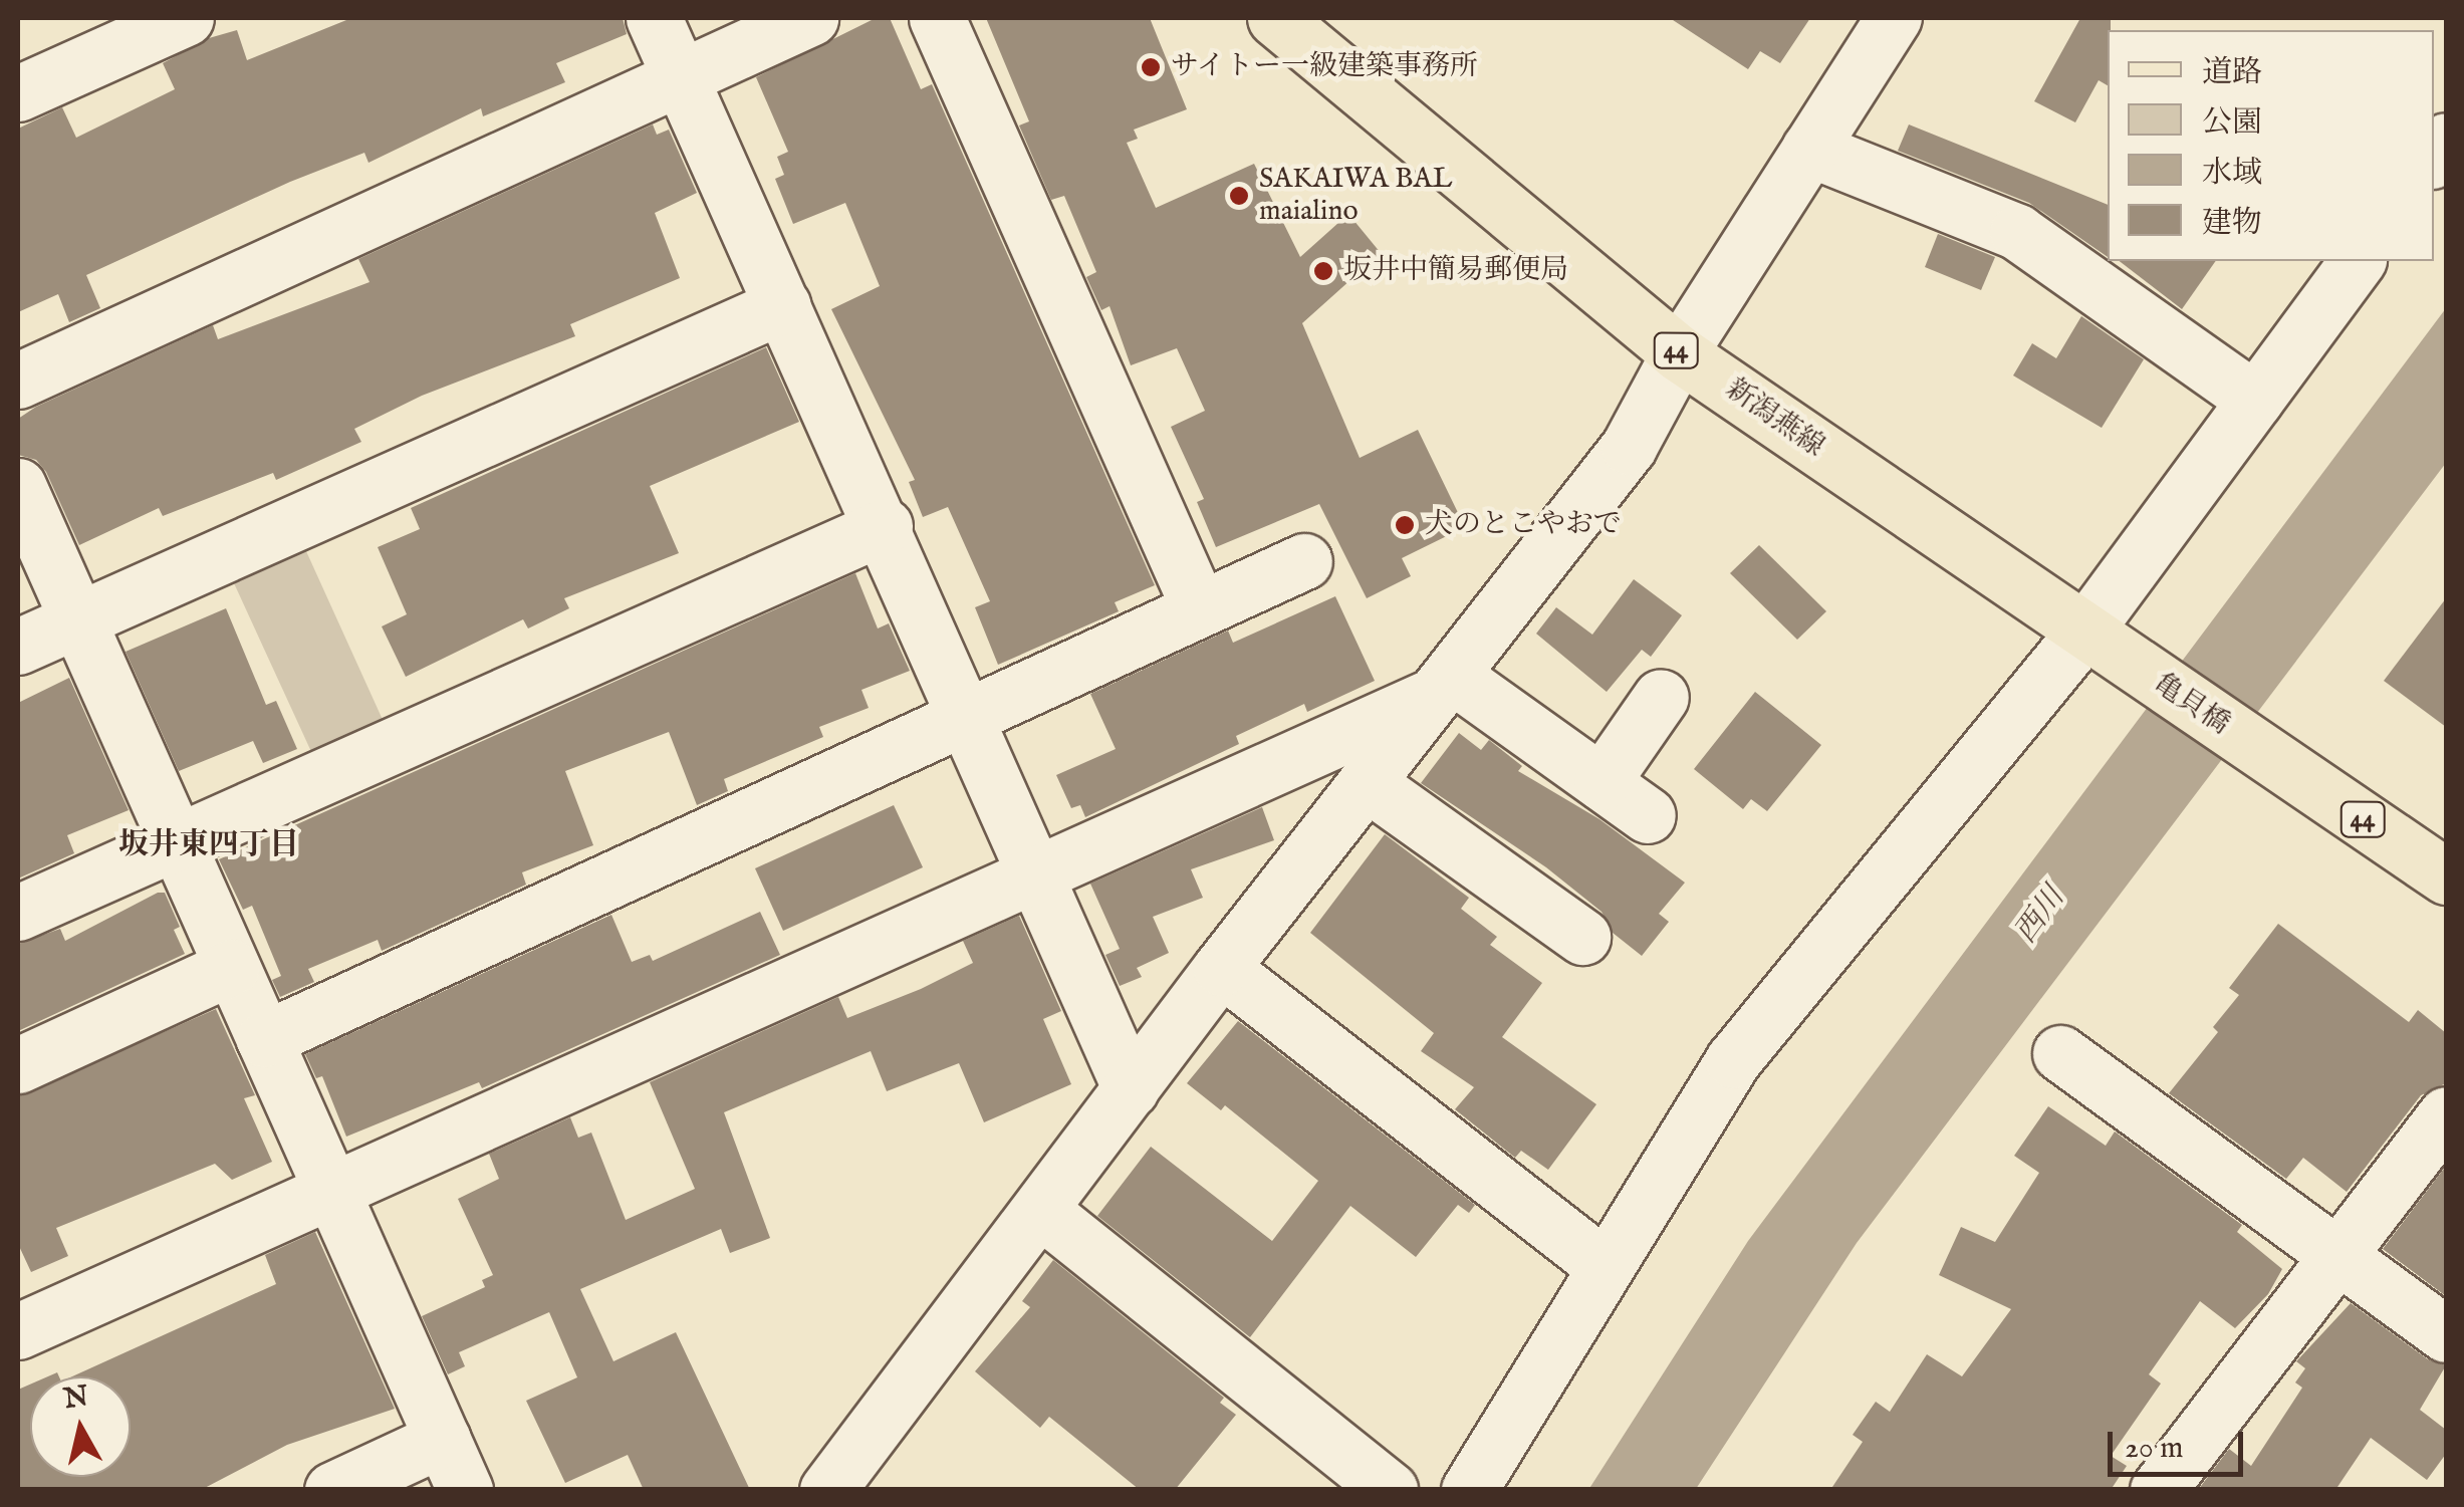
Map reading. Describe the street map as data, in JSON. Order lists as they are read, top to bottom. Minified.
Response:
{"streets":{"main road":["44","新潟燕線","亀貝橋"]},"crossings":[["新潟燕線","亀貝橋"]],"districts":["坂井東四丁目"],"water":["西川"],"places":["サイトー一級建築事務所","SAKAIWA BAL maialino","坂井中簡易郵便局","犬のとこやおで"],"legend":["道路","公園","水域","建物"],"scale_bar":"20 m","north":"top"}
